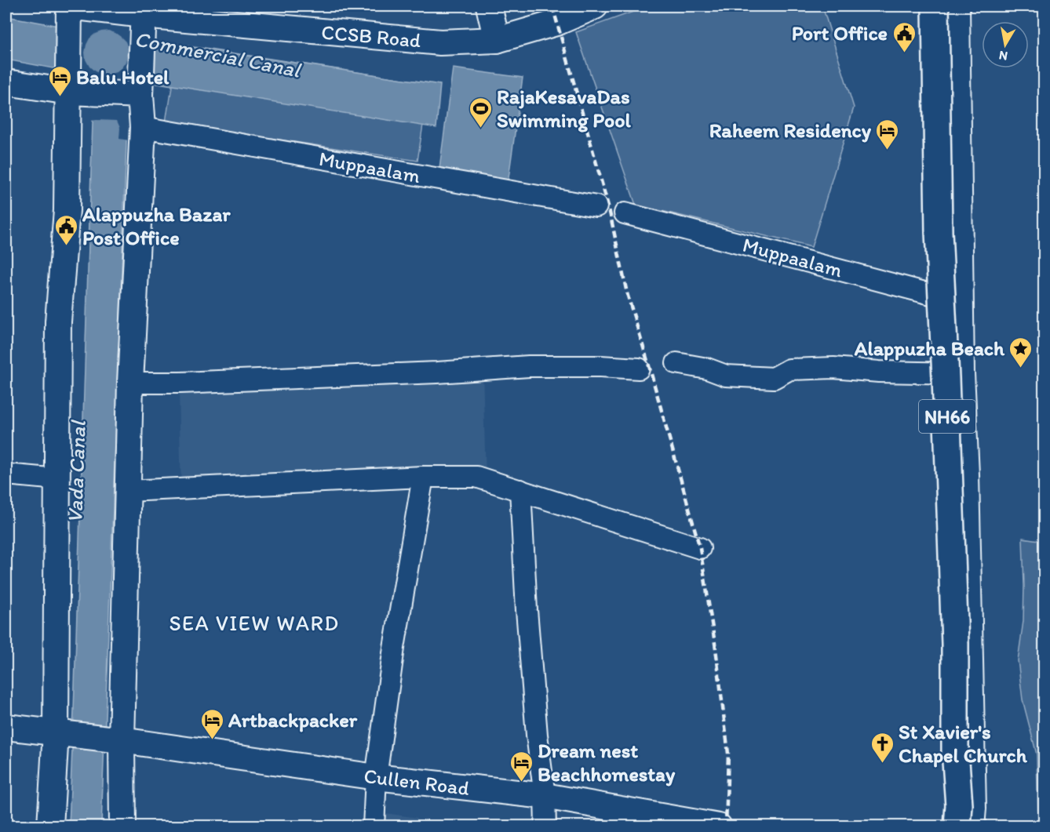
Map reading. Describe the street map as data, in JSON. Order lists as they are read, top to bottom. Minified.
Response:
{"streets":{"highway":["NH66"],"main road":["CCSB Road","Cullen Road"],"street":["Muppaalam"]},"districts":["SEA VIEW WARD"],"water":["Commercial Canal","Vada Canal"],"places":{"public building":["Port Office","Alappuzha Bazar Post Office"],"hotel":["Balu Hotel","Raheem Residency","Artbackpacker","Dream nest Beachhomestay"],"sports":["RajaKesavaDas Swimming Pool"],"place":["Alappuzha Beach"],"church":["St Xavier's Chapel Church"]},"north":"bottom"}
